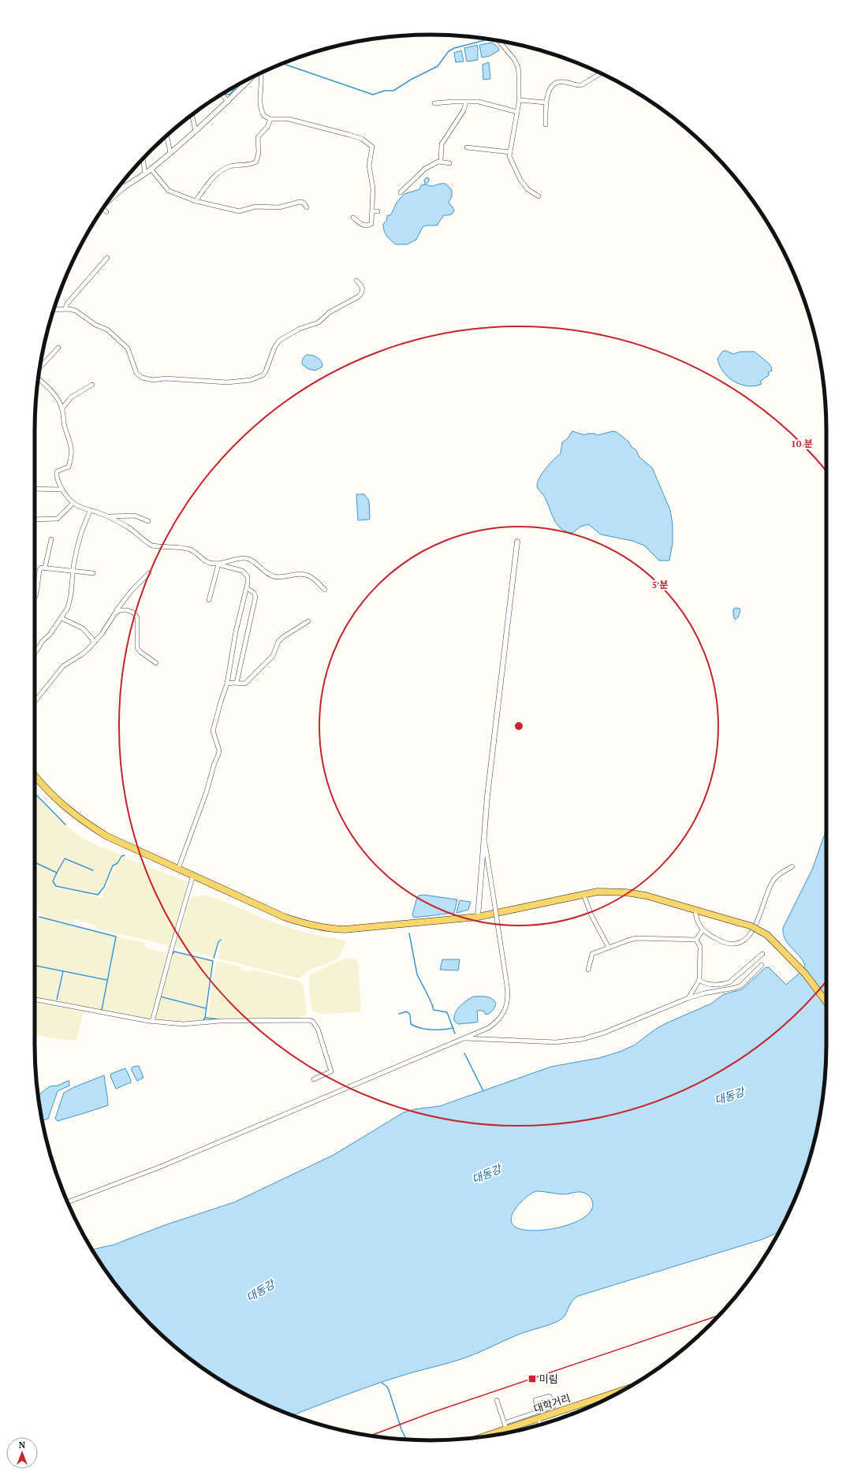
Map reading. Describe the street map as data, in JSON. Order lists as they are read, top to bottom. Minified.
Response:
{"streets":{"main road":["대학거리"]},"water":["대동강"],"places":{"transit":["미림"]},"north":"top","rings":["10 분","5 분"]}
